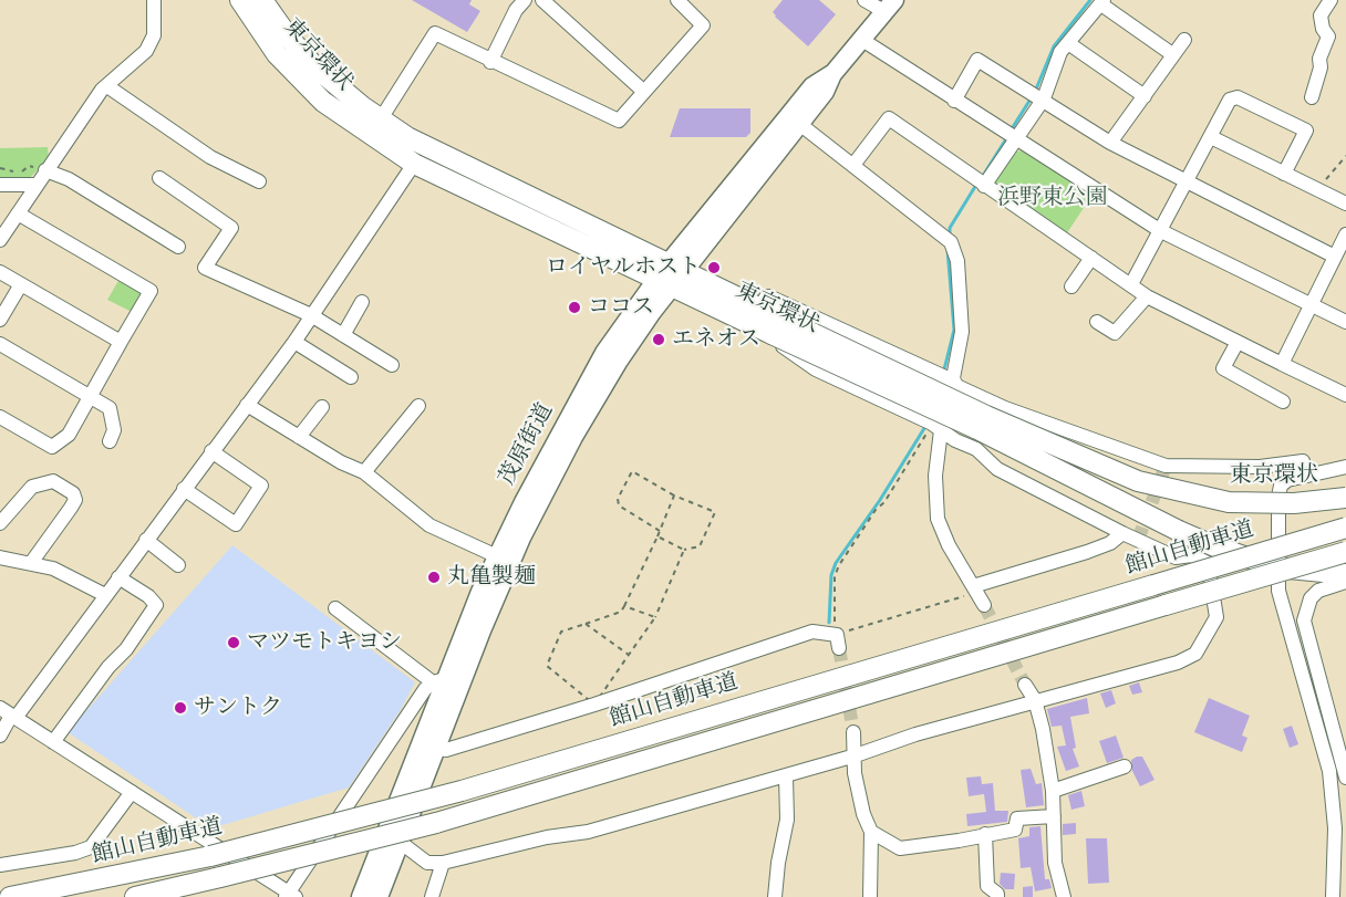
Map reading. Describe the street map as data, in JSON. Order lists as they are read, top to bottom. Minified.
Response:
{"streets":{"highway":["東京環状","館山自動車道"],"main road":["茂原街道"]},"crossings":[["東京環状","茂原街道"]],"parks":["浜野東公園"],"places":["ロイヤルホスト","ココス","エネオス","丸亀製麺","マツモトキヨシ","サントク"]}
